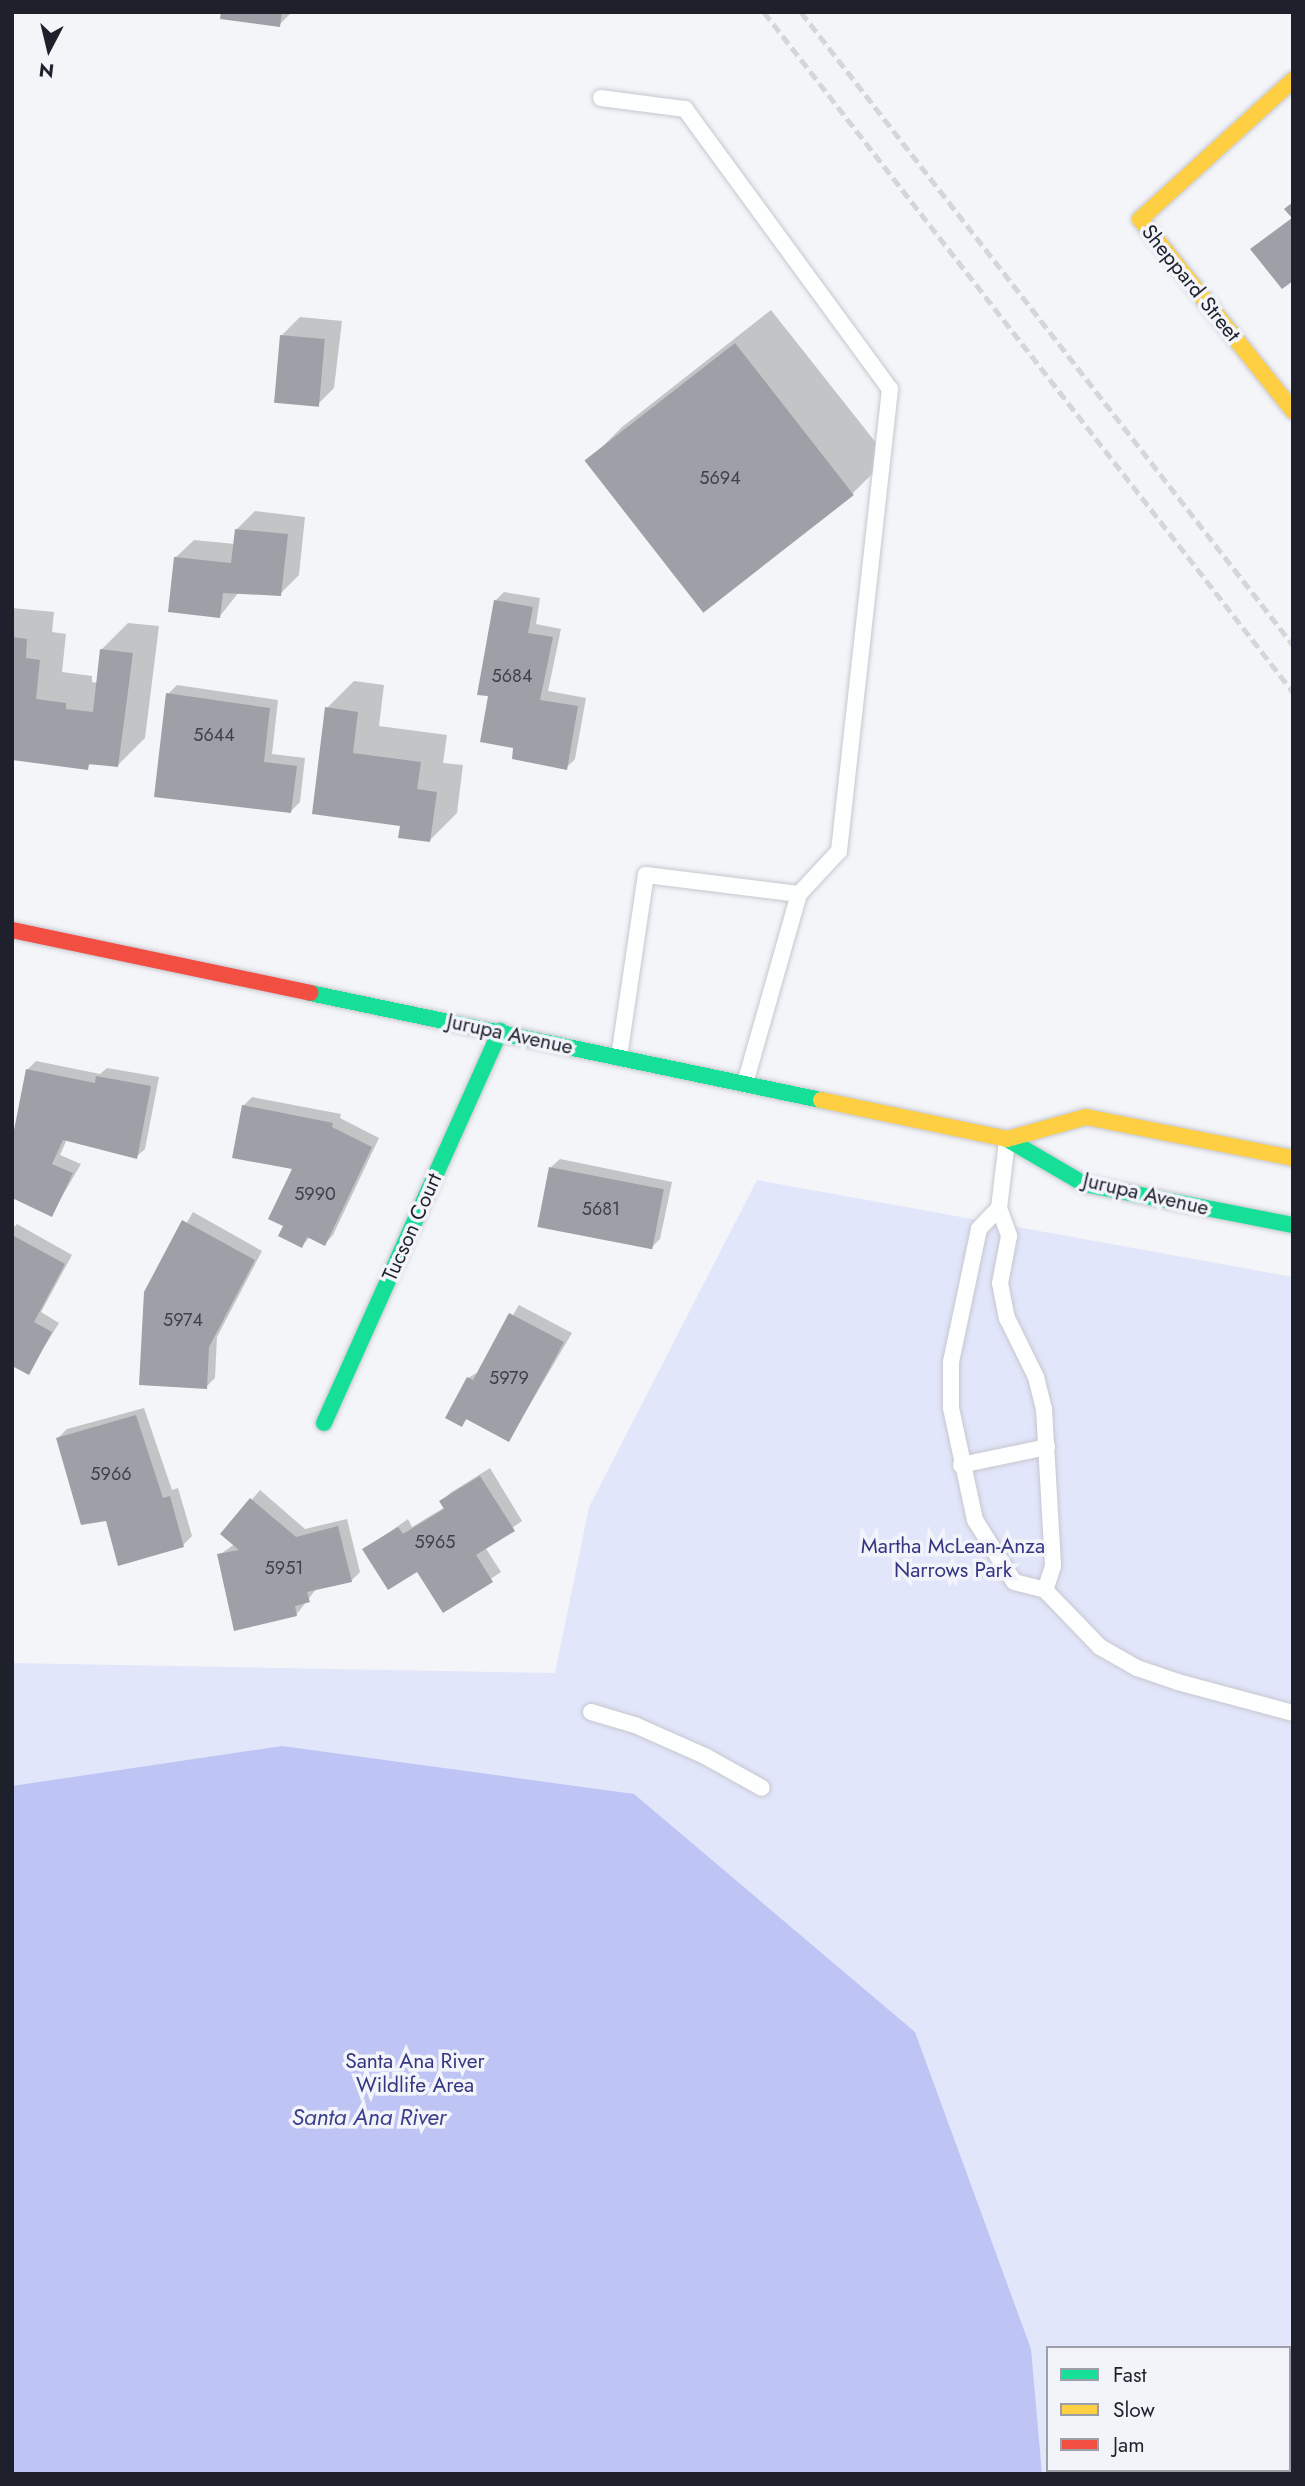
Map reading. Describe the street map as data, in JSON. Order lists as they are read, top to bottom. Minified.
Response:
{"streets":{"main road":["Sheppard Street","Jurupa Avenue","Tucson Court"]},"crossings":[["Jurupa Avenue","Tucson Court"]],"water":["Santa Ana River"],"parks":["Martha McLean-Anza Narrows Park","Santa Ana River Wildlife Area"],"house_numbers":["5694","5684","5644","5990","5681","5974","5979","5966","5965","5951"],"legend":["Fast","Slow","Jam"],"north":"bottom"}
